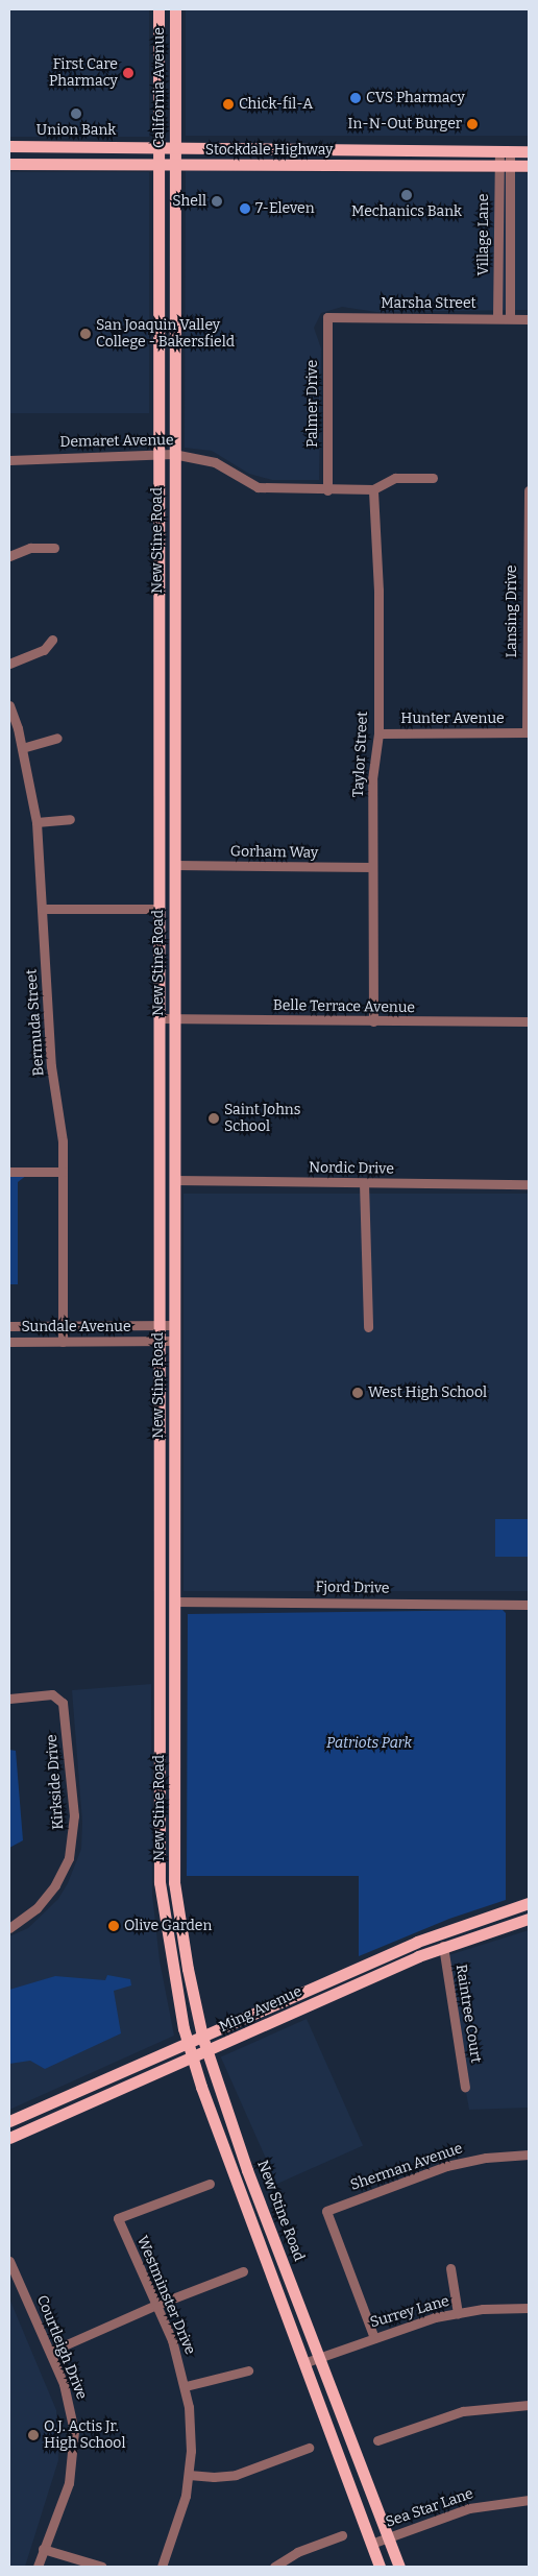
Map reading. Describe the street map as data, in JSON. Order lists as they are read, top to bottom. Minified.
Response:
{"streets":{"main road":["California Avenue","Stockdale Highway","New Stine Road","Ming Avenue"],"street":["Village Lane","Marsha Street","Palmer Drive","Demaret Avenue","Lansing Drive","Hunter Avenue","Taylor Street","Gorham Way","Belle Terrace Avenue","Bermuda Street","Nordic Drive","Sundale Avenue","Fjord Drive","Kirkside Drive","Raintree Court","Sherman Avenue","Westminster Drive","Surrey Lane","Courtleigh Drive","Sea Star Lane"]},"crossings":[["California Avenue","Stockdale Highway"],["California Avenue","New Stine Road"],["Stockdale Highway","Village Lane"],["Stockdale Highway","New Stine Road"],["Village Lane","Marsha Street"],["Marsha Street","Palmer Drive"],["Palmer Drive","Demaret Avenue"],["Demaret Avenue","New Stine Road"],["Demaret Avenue","Taylor Street"],["New Stine Road","Gorham Way"],["New Stine Road","Belle Terrace Avenue"],["New Stine Road","Nordic Drive"],["New Stine Road","Sundale Avenue"],["New Stine Road","Fjord Drive"],["New Stine Road","Ming Avenue"],["New Stine Road","Surrey Lane"],["New Stine Road","Sea Star Lane"],["Lansing Drive","Hunter Avenue"],["Hunter Avenue","Taylor Street"],["Taylor Street","Gorham Way"],["Taylor Street","Belle Terrace Avenue"],["Bermuda Street","Sundale Avenue"],["Ming Avenue","Raintree Court"],["Sherman Avenue","Surrey Lane"]],"parks":["Patriots Park"],"places":["First Care Pharmacy","CVS Pharmacy","Chick-fil-A","Union Bank","In-N-Out Burger","Mechanics Bank","Shell","7-Eleven","San Joaquin Valley College - Bakersfield","Saint Johns School","West High School","Olive Garden","O.J. Actis Jr. High School"]}
